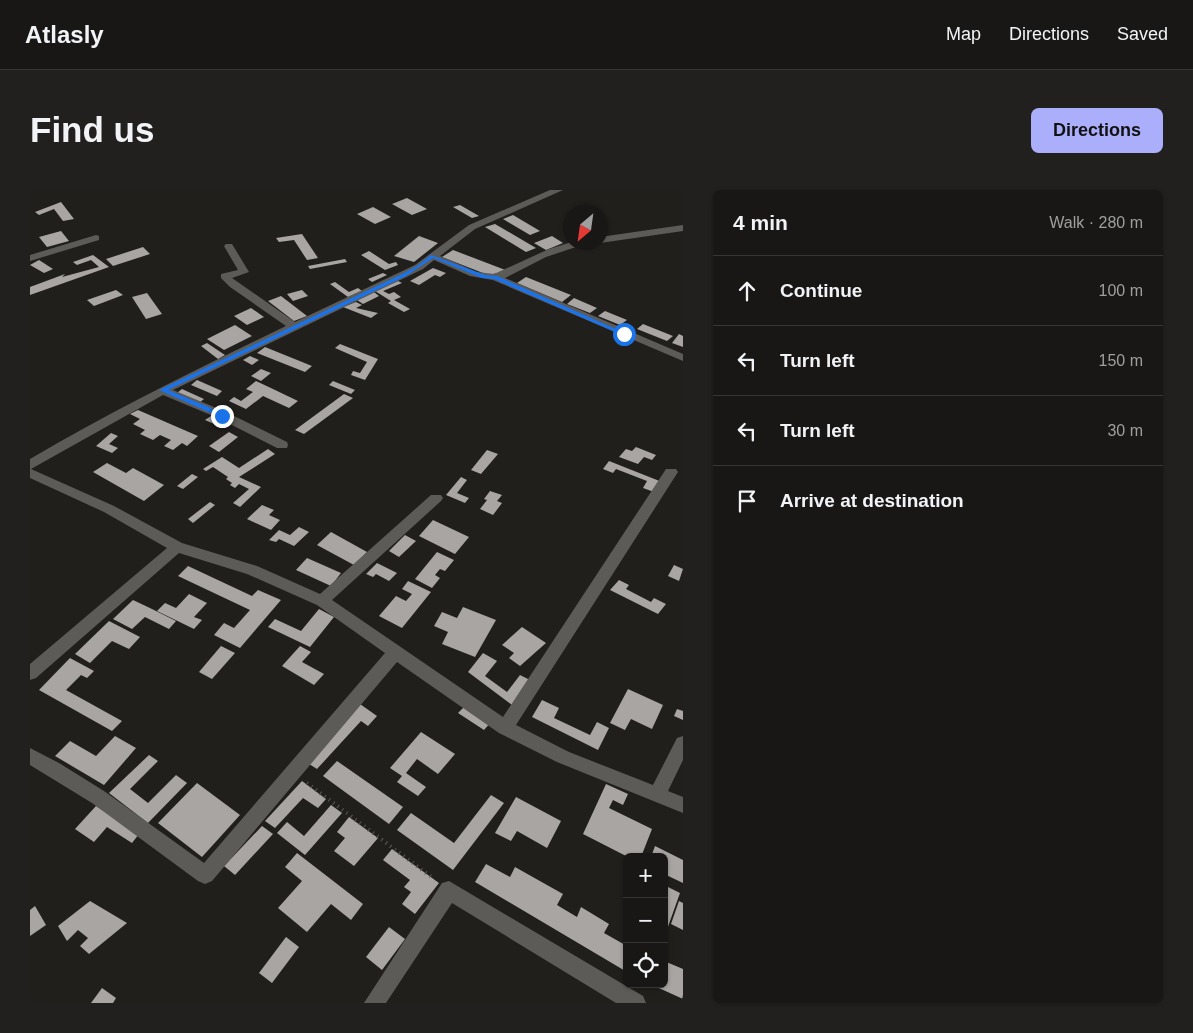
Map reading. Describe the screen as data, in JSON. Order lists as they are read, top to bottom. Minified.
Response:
{"north":"bottom left","page":{"header":"Atlasly","nav":["Map","Directions","Saved"],"buttons":"Directions","title":"Find us","heading":["4 min","Walk · 280 m"],"list":[["Continue","100 m"],["Turn left","150 m"],["Turn left","30 m"],"Arrive at destination"],"map_buttons":["+","−"]}}
